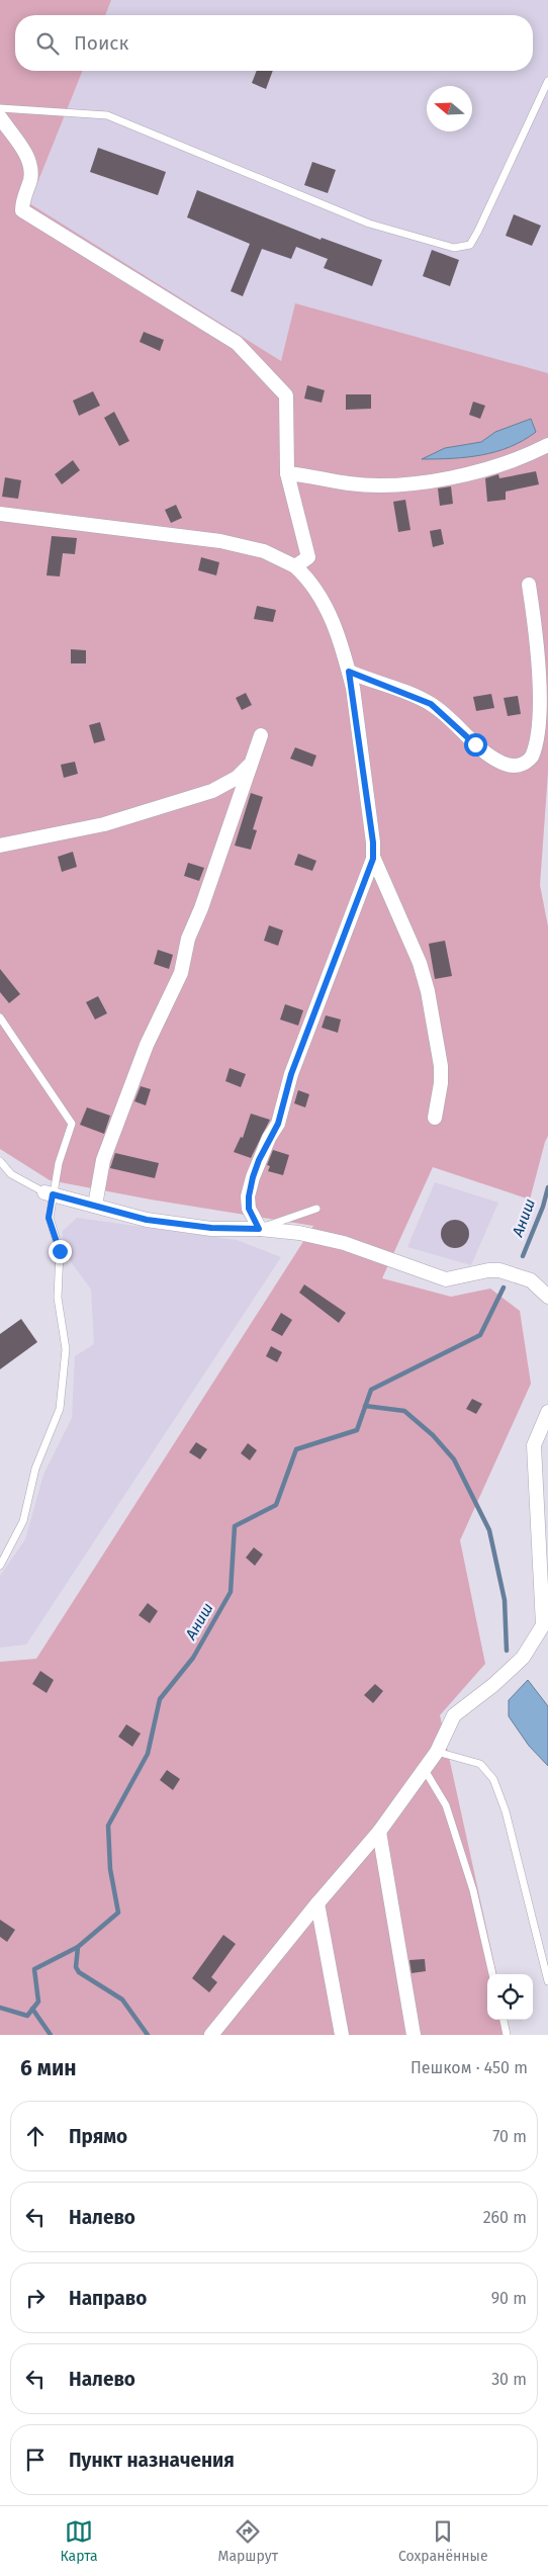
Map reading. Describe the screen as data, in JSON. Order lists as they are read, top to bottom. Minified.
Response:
{"water":["Аниш"],"north":"left","page":{"search":"Поиск","heading":["6 мин","Пешком · 450 m"],"list":[["Прямо","70 m"],["Налево","260 m"],["Направо","90 m"],["Налево","30 m"],"Пункт назначения"],"nav":["Карта","Маршрут","Сохранённые"]}}
